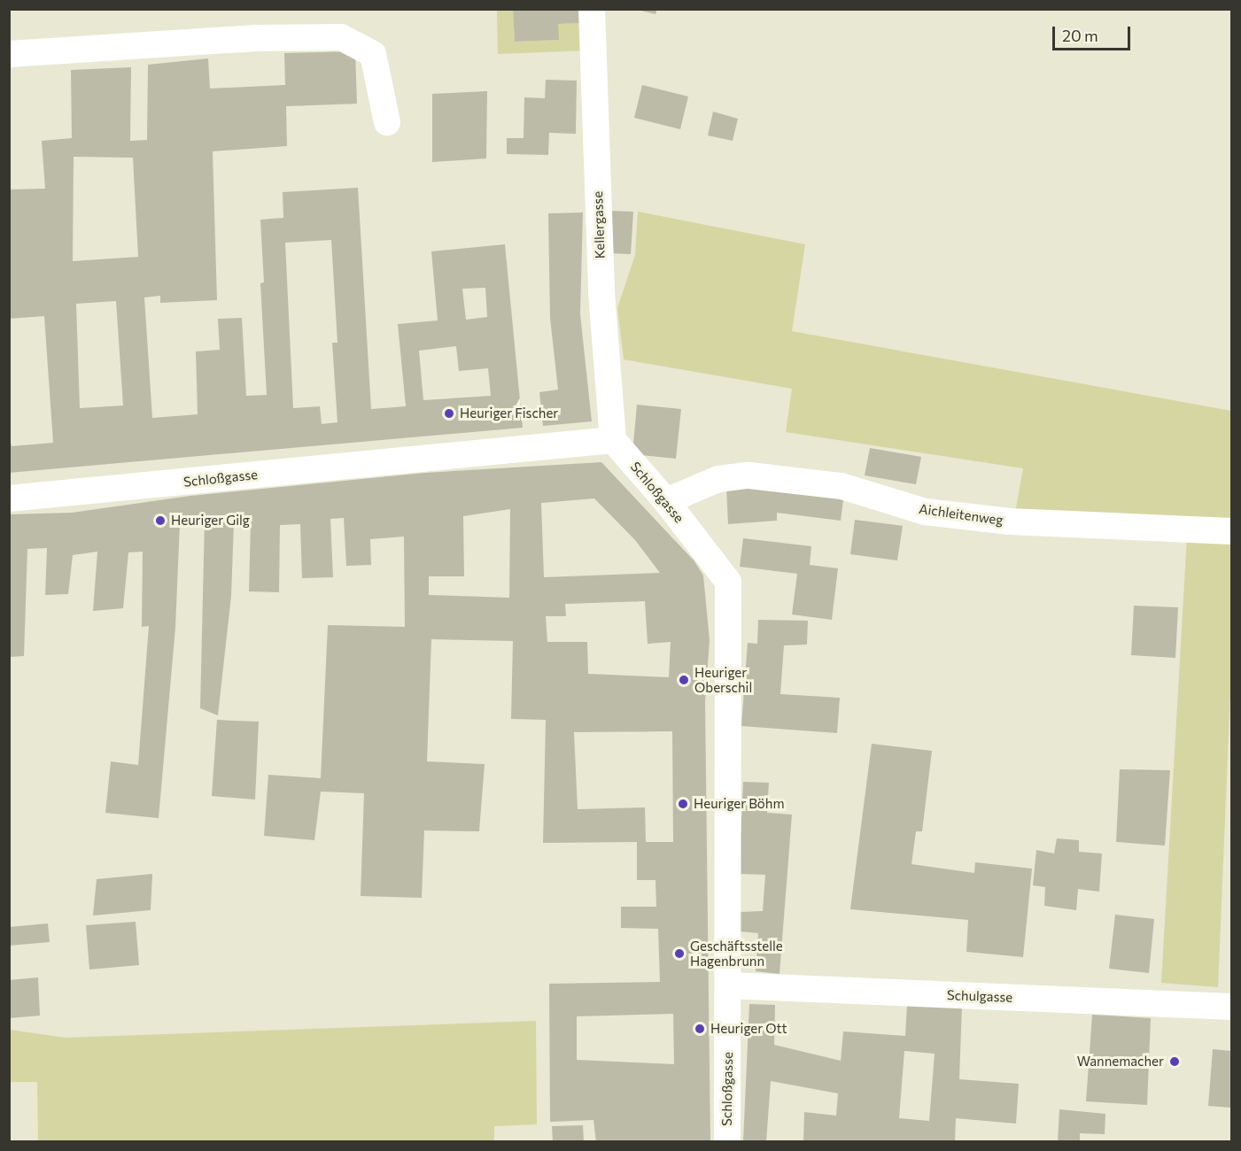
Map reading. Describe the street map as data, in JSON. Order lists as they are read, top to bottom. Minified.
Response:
{"streets":{"street":["Kellergasse","Schloßgasse","Aichleitenweg","Schulgasse"]},"crossings":[["Kellergasse","Schloßgasse"],["Schloßgasse","Aichleitenweg"],["Schloßgasse","Schulgasse"]],"places":["Heuriger Fischer","Heuriger Gilg","Heuriger Oberschil","Heuriger Böhm","Geschäftsstelle Hagenbrunn","Heuriger Ott","Wannemacher"],"scale_bar":"20 m"}
